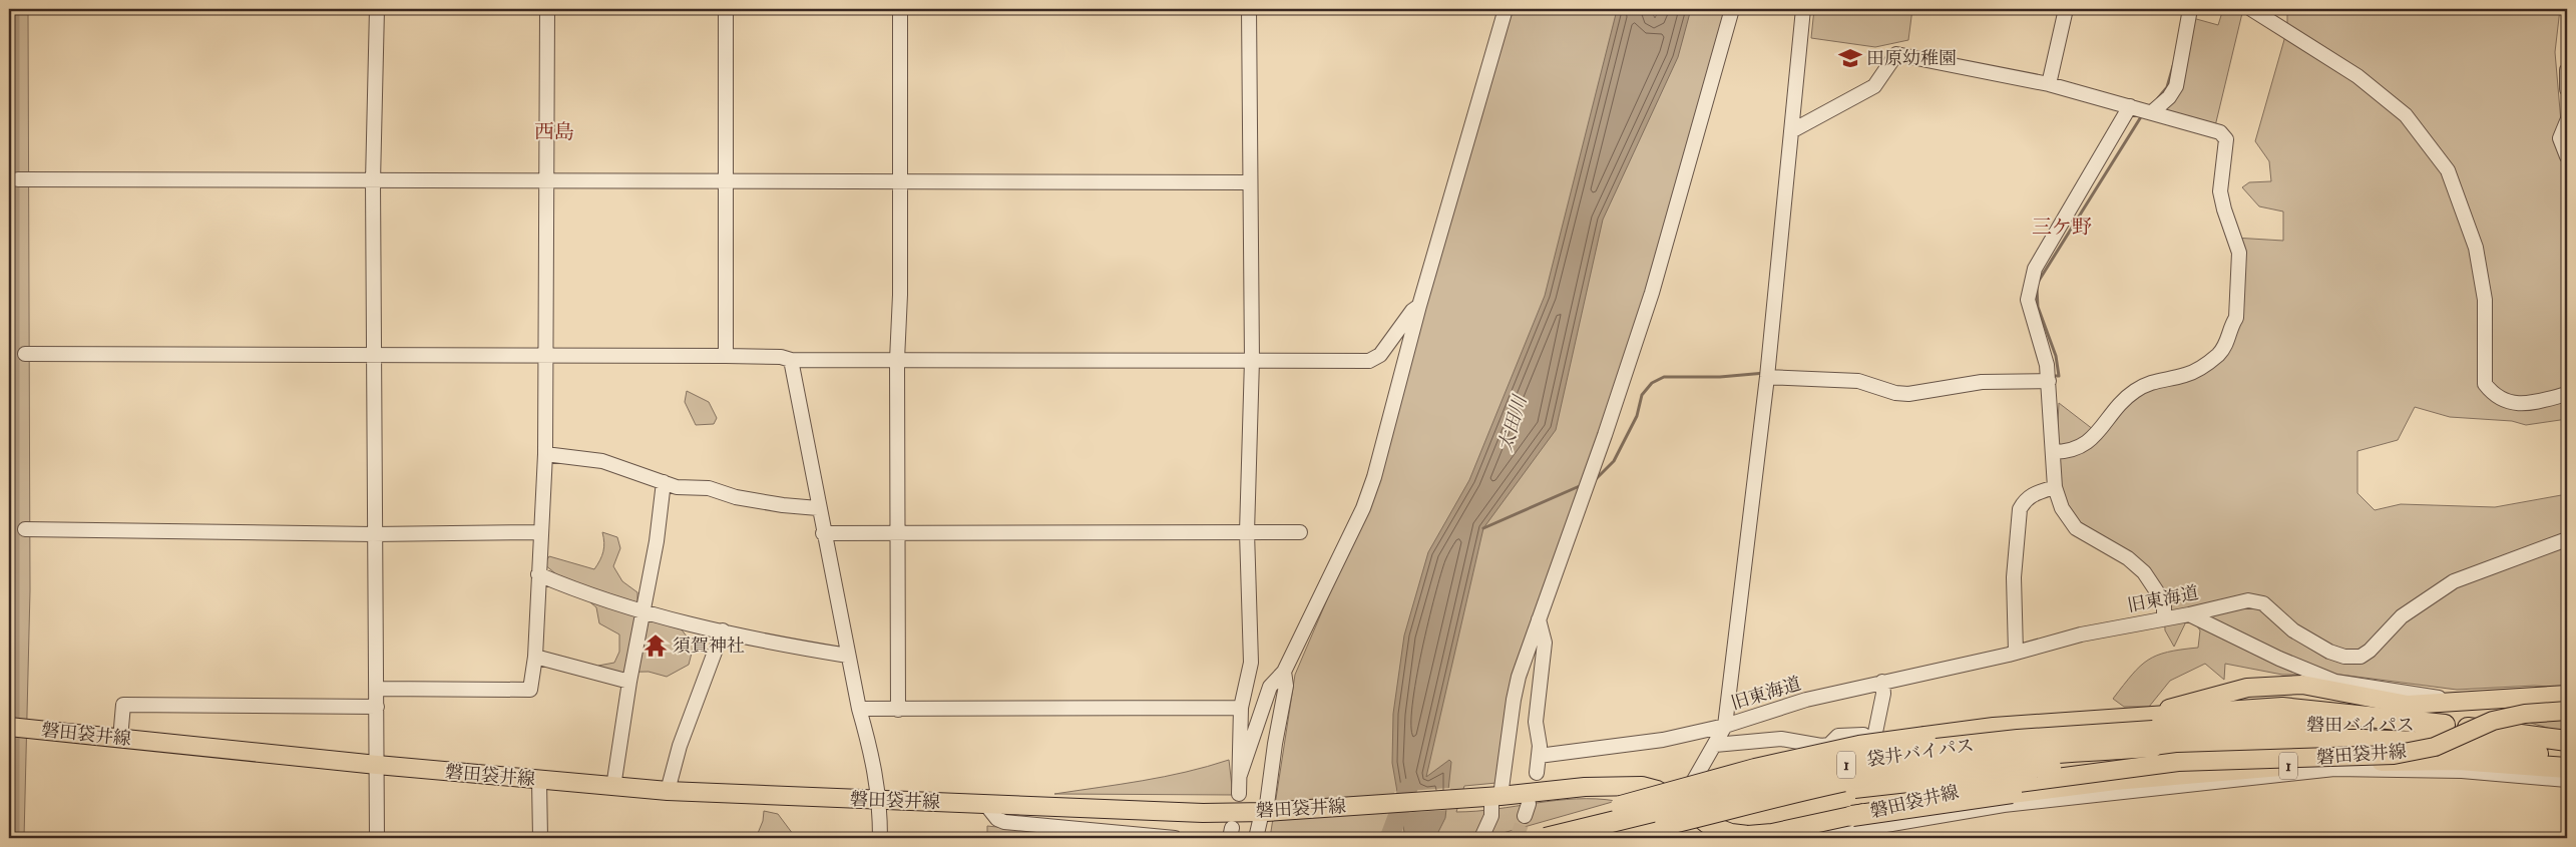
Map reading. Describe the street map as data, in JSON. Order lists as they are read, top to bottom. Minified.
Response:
{"streets":{"highway":["磐田バイパス","袋井バイパス","1"],"main road":["磐田袋井線"],"street":["旧東海道"]},"crossings":[["磐田バイパス","袋井バイパス"],["磐田バイパス","1"],["磐田袋井線","1"]],"districts":["西島","三ケ野"],"water":["太田川"],"places":{"school or university":["田原幼稚園"],"temple":["須賀神社"]}}
